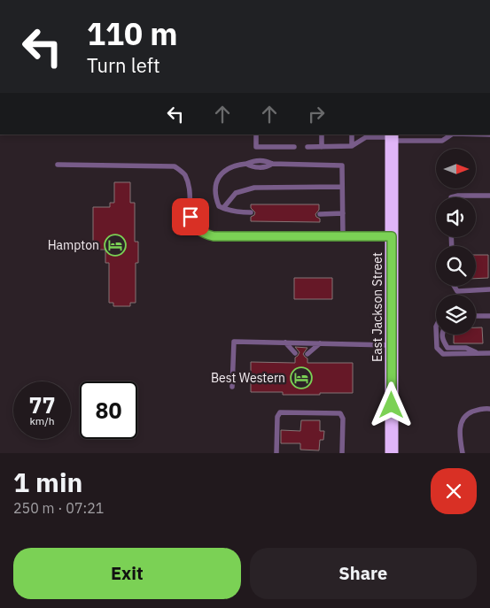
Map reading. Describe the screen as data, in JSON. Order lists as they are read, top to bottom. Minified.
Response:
{"streets":{"highway":["East Jackson Street"]},"places":{"hotel":["Hampton","Best Western"]},"north":"right","page":{"turn":["110 m","Turn left"],"speed":"77 km/h","limit":"80","heading":["1 min","250 m · 07:21"],"buttons":["Exit","Share"]}}
